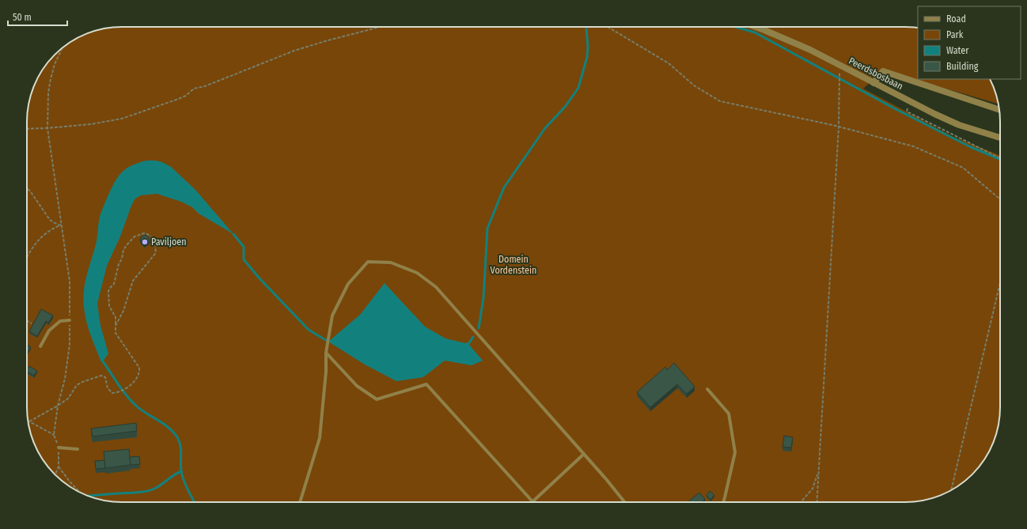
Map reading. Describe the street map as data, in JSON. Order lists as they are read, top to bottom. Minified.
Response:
{"streets":{"street":["Peerdsbosbaan"]},"parks":["Domein Vordenstein"],"places":["Paviljoen"],"legend":["Road","Park","Water","Building"],"scale_bar":"50 m"}
